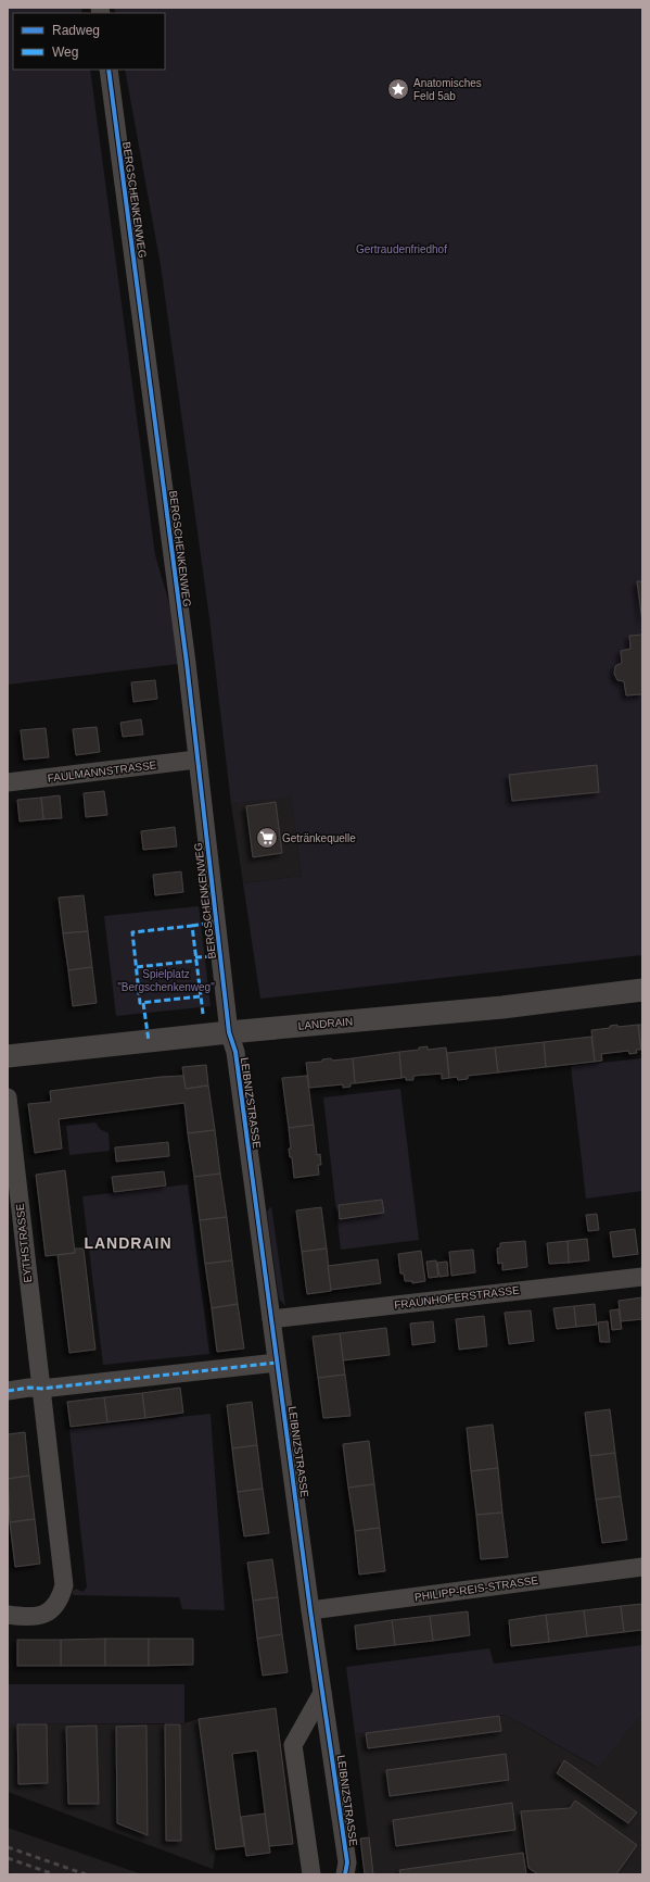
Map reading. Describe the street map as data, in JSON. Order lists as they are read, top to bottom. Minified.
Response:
{"streets":{"street":["BERGSCHENKENWEG","FAULMANNSTRASSE","LANDRAIN","LEIBNIZSTRASSE","EYTHSTRASSE","FRAUNHOFERSTRASSE","PHILIPP-REIS-STRASSE"]},"crossings":[["BERGSCHENKENWEG","FAULMANNSTRASSE"],["BERGSCHENKENWEG","LANDRAIN"],["BERGSCHENKENWEG","LEIBNIZSTRASSE"],["LANDRAIN","LEIBNIZSTRASSE"],["LEIBNIZSTRASSE","FRAUNHOFERSTRASSE"],["LEIBNIZSTRASSE","PHILIPP-REIS-STRASSE"]],"districts":["LANDRAIN"],"parks":["Gertraudenfriedhof","Spielplatz \"Bergschenkenweg\""],"places":{"place":["Anatomisches Feld 5ab"],"supermarket":["Getränkequelle"]},"legend":["Radweg","Weg"]}
